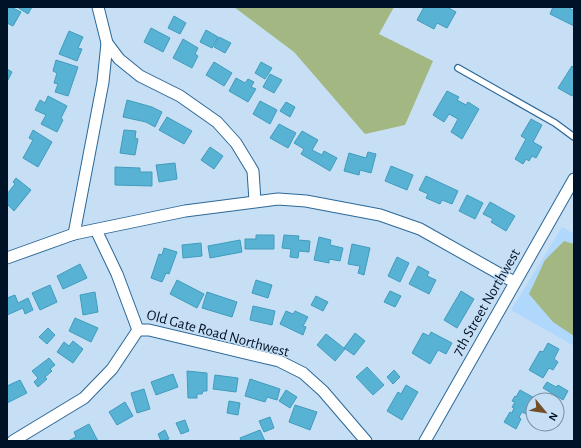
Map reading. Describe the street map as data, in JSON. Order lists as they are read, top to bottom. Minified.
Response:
{"streets":{"street":["7th Street Northwest","Old Gate Road Northwest"]},"north":"bottom right"}
